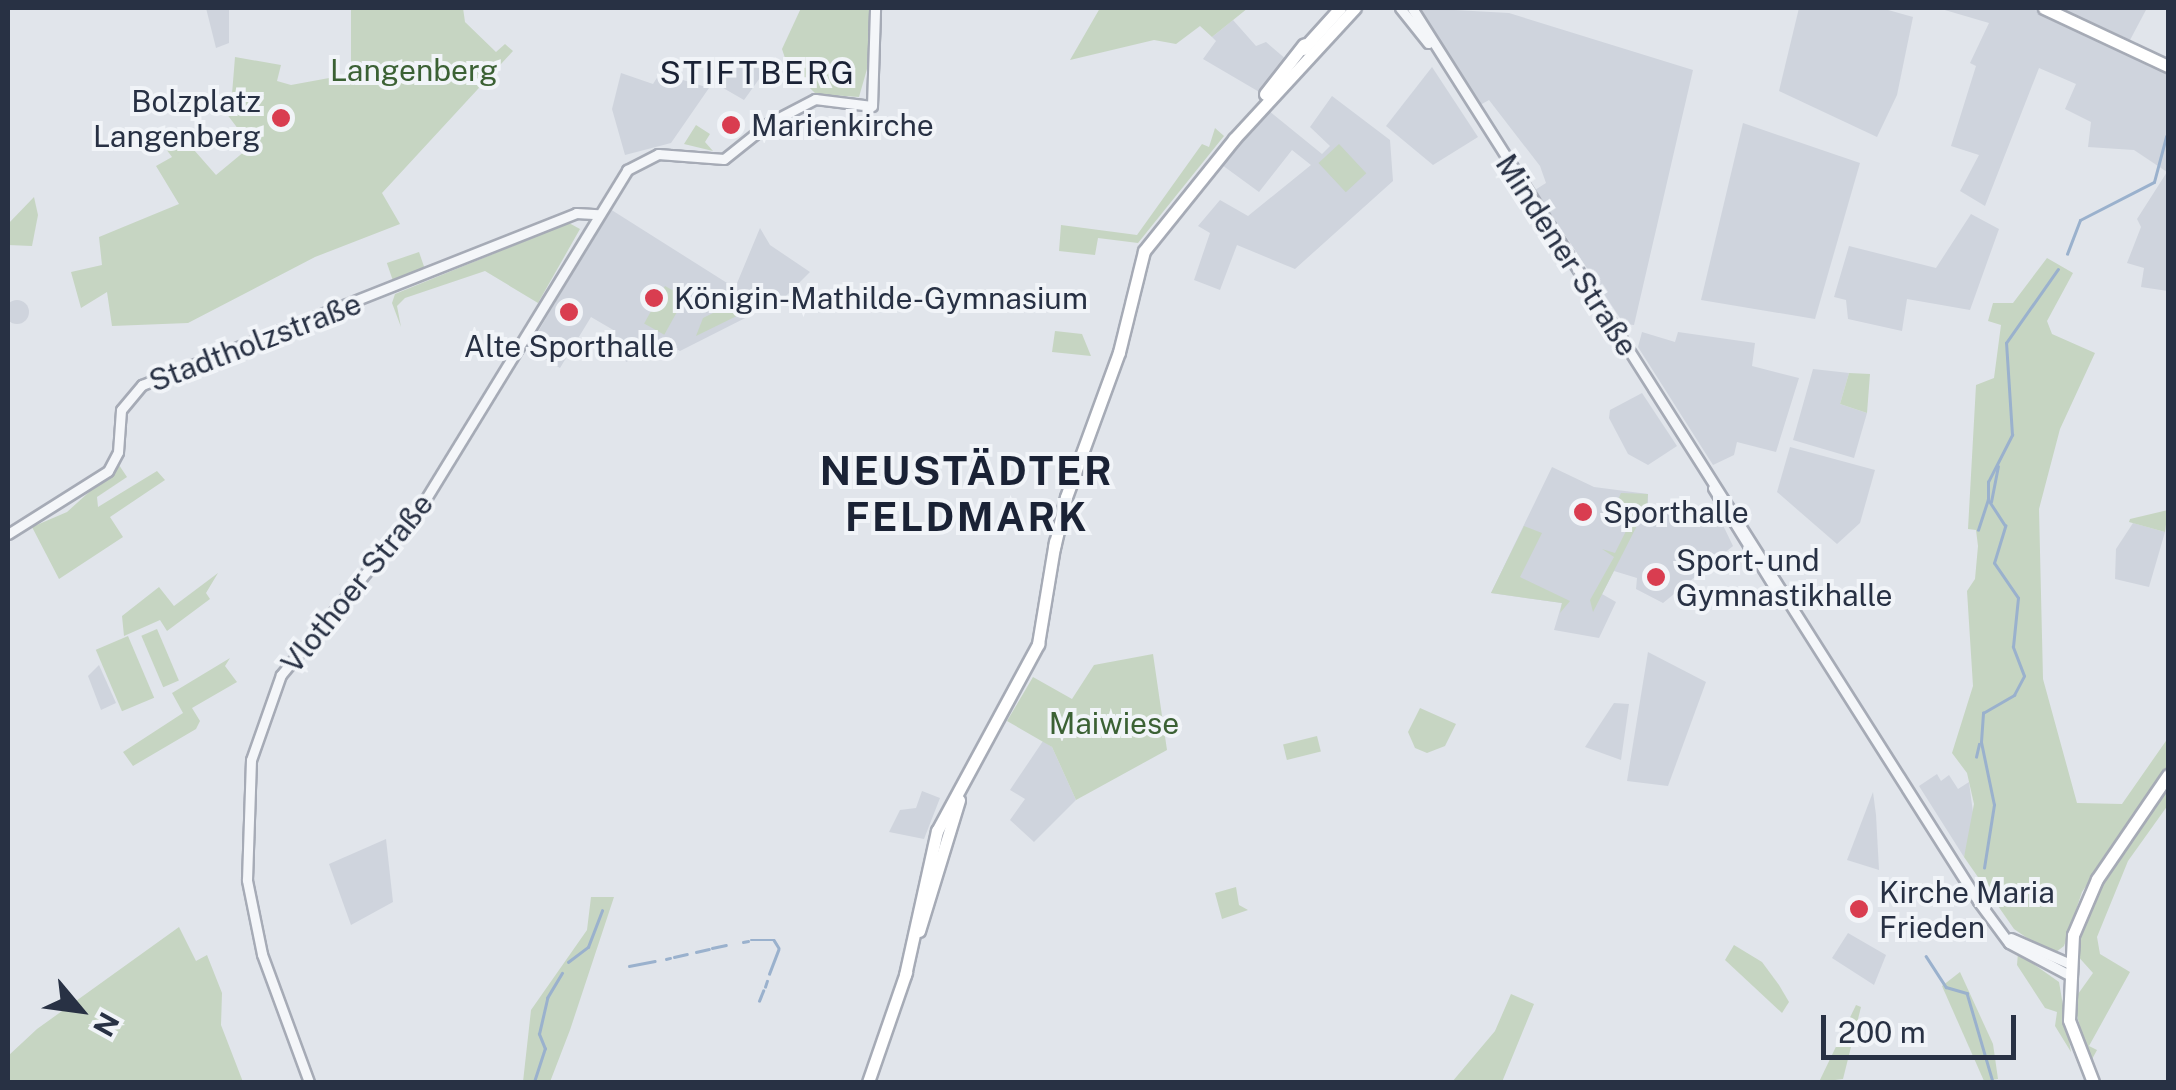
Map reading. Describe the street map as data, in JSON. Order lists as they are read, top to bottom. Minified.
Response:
{"streets":{"street":["Mindener Straße","Stadtholzstraße","Vlothoer Straße"]},"crossings":[["Stadtholzstraße","Vlothoer Straße"]],"districts":["STIFTBERG","NEUSTÄDTER FELDMARK"],"parks":["Langenberg","Maiwiese"],"places":["Bolzplatz Langenberg","Marienkirche","Königin-Mathilde-Gymnasium","Alte Sporthalle","Sporthalle","Sport- und Gymnastikhalle","Kirche Maria Frieden"],"scale_bar":"200 m","north":"bottom right"}
